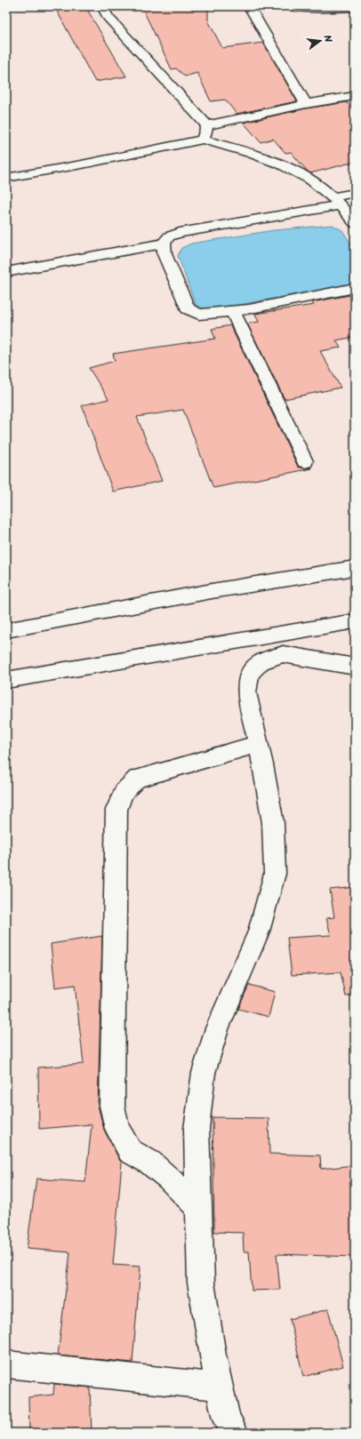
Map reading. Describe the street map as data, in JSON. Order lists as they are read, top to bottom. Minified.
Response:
{"north":"right"}
